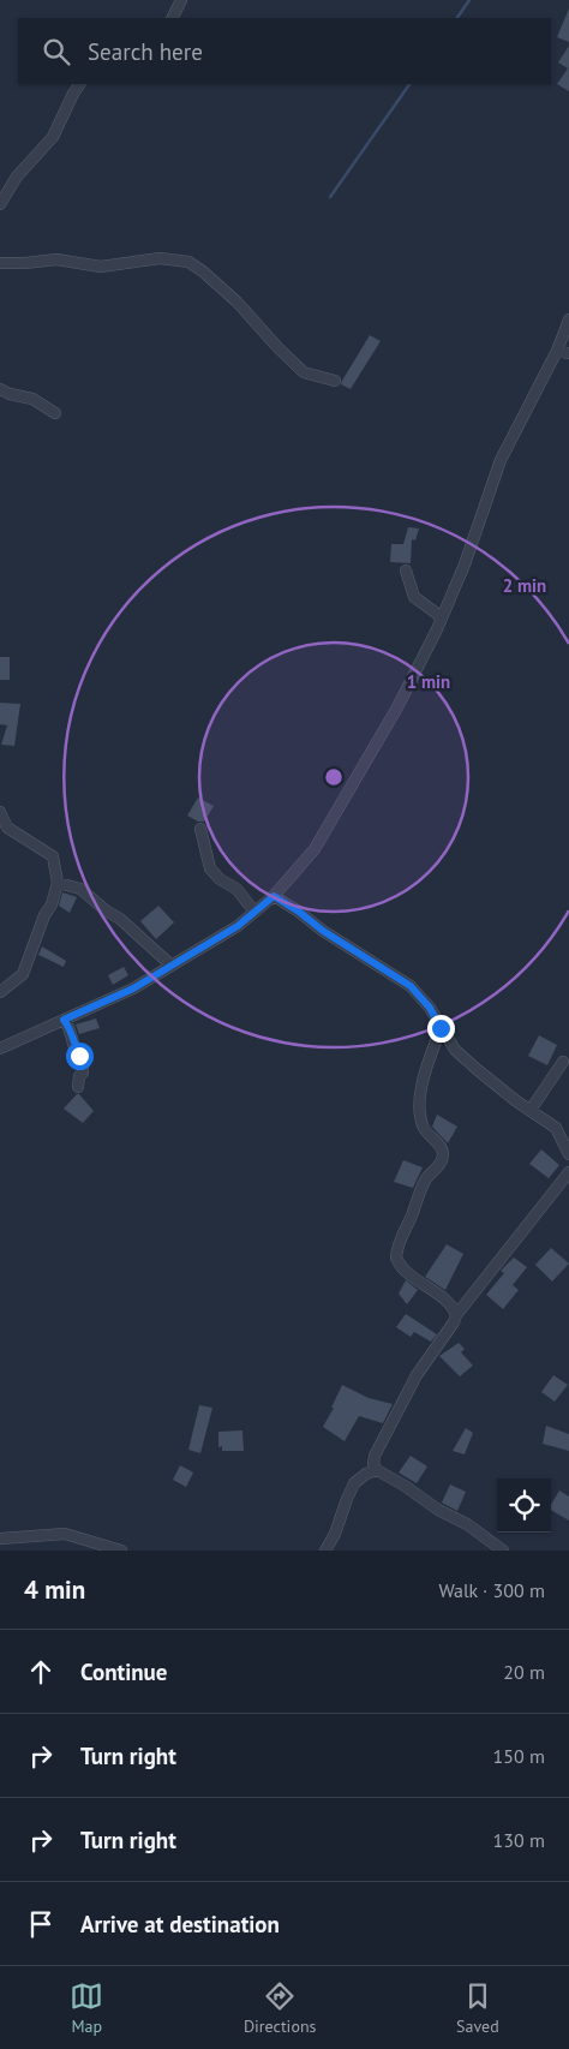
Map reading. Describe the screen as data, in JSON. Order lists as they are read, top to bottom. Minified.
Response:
{"page":{"search":"Search here","heading":["4 min","Walk · 300 m"],"list":[["Continue","20 m"],["Turn right","150 m"],["Turn right","130 m"],"Arrive at destination"],"nav":["Map","Directions","Saved"]},"rings":["2 min","1 min"]}
